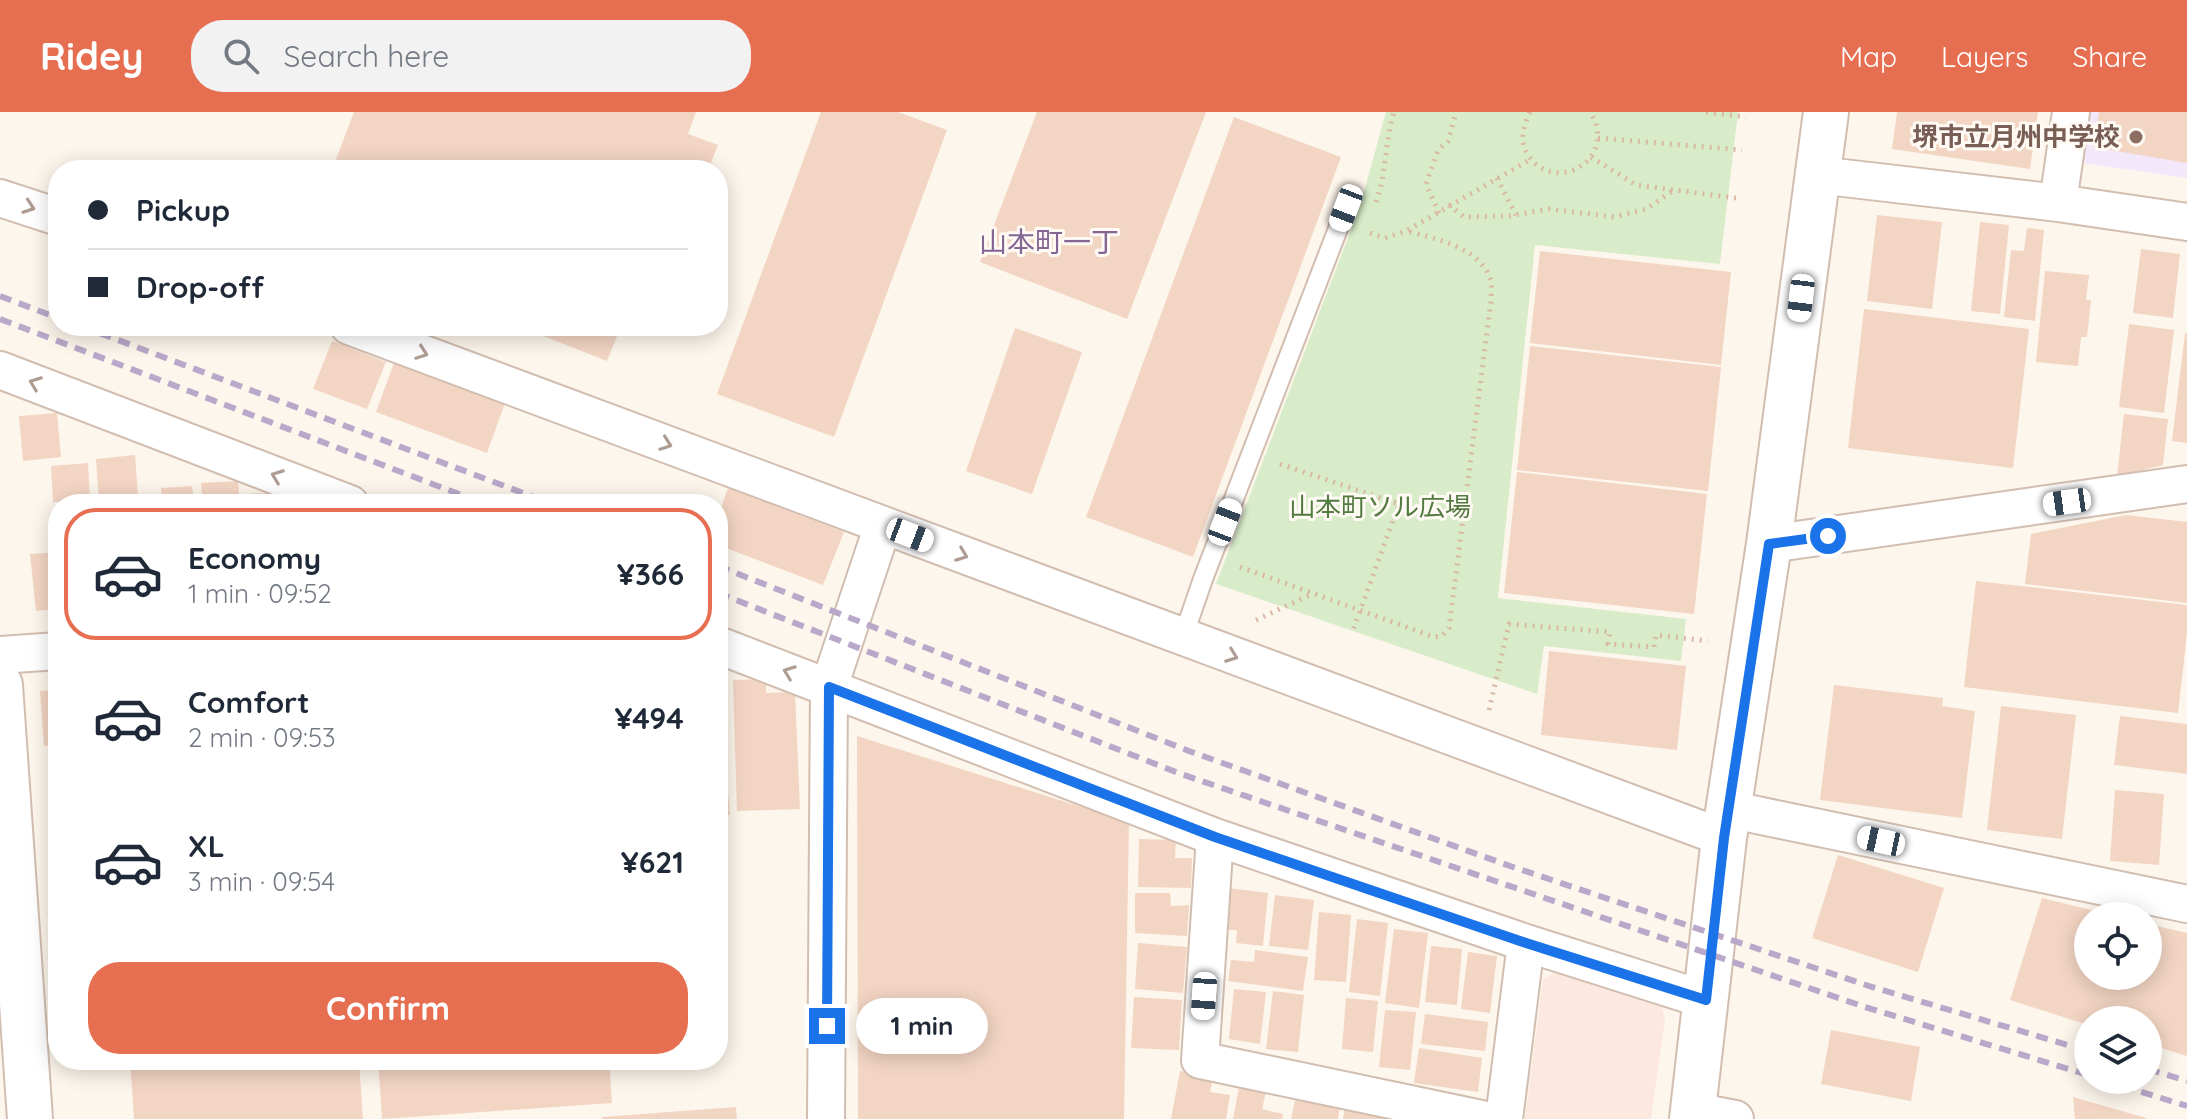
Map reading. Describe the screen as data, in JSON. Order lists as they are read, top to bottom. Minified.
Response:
{"districts":["山本町一丁"],"parks":["山本町ソル広場"],"places":["堺市立月州中学校"],"page":{"header":"Ridey","search":"Search here","nav":["Map","Layers","Share"],"banner":["Pickup","Drop-off"],"list":[{"name":"Economy","note":"1 min · 09:52","value":"¥366"},{"name":"Comfort","note":"2 min · 09:53","value":"¥494"},{"name":"XL","note":"3 min · 09:54","value":"¥621"}],"buttons":"Confirm","bubble":"1 min"}}
